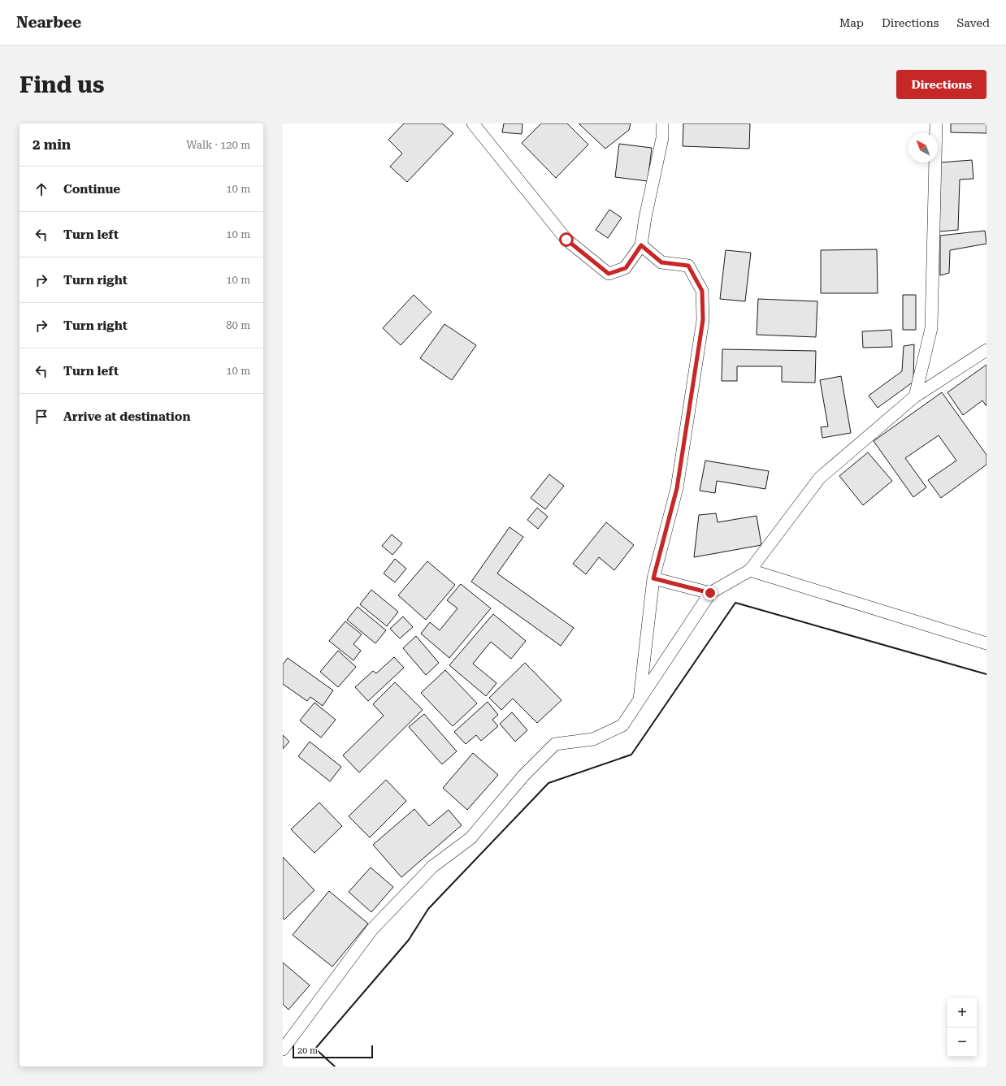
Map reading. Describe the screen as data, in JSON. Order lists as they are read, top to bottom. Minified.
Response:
{"scale_bar":"20 m","north":"top left","page":{"header":"Nearbee","nav":["Map","Directions","Saved"],"buttons":"Directions","title":"Find us","heading":["2 min","Walk · 120 m"],"list":[["Continue","10 m"],["Turn left","10 m"],["Turn right","10 m"],["Turn right","80 m"],["Turn left","10 m"],"Arrive at destination"],"map_buttons":["+","−"],"scale":"20 m"}}
